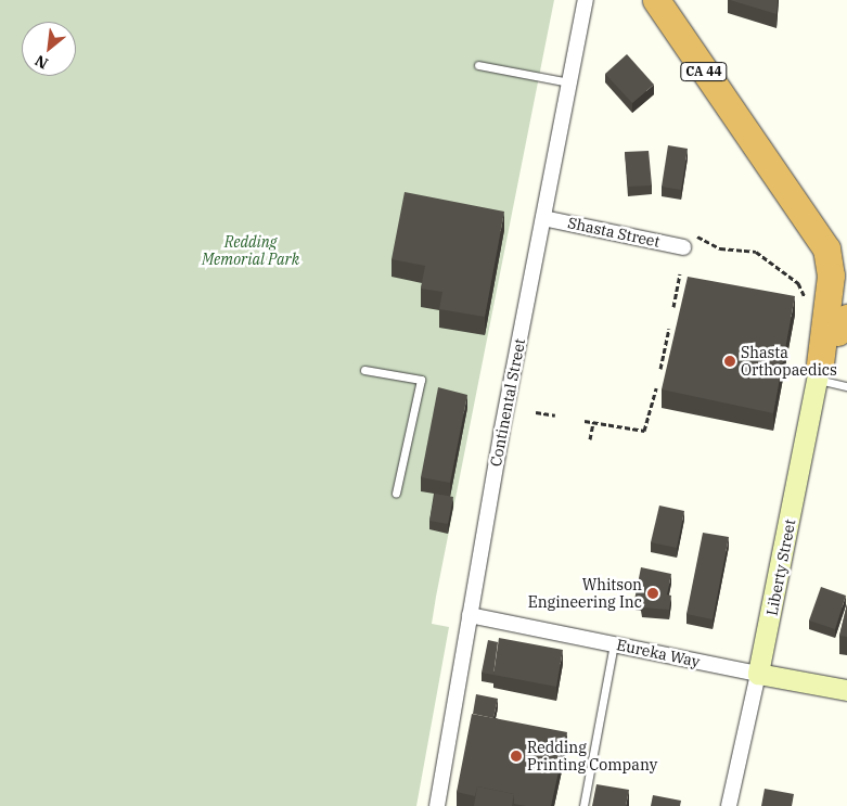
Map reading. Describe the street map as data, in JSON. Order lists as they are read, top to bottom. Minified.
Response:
{"streets":{"highway":["CA 44"],"street":["Shasta Street","Continental Street","Liberty Street","Eureka Way"]},"crossings":[["Shasta Street","Continental Street"],["Continental Street","Eureka Way"],["Liberty Street","Eureka Way"]],"parks":["Redding Memorial Park"],"places":["Shasta Orthopaedics","Whitson Engineering Inc","Redding Printing Company"],"north":"bottom left"}
